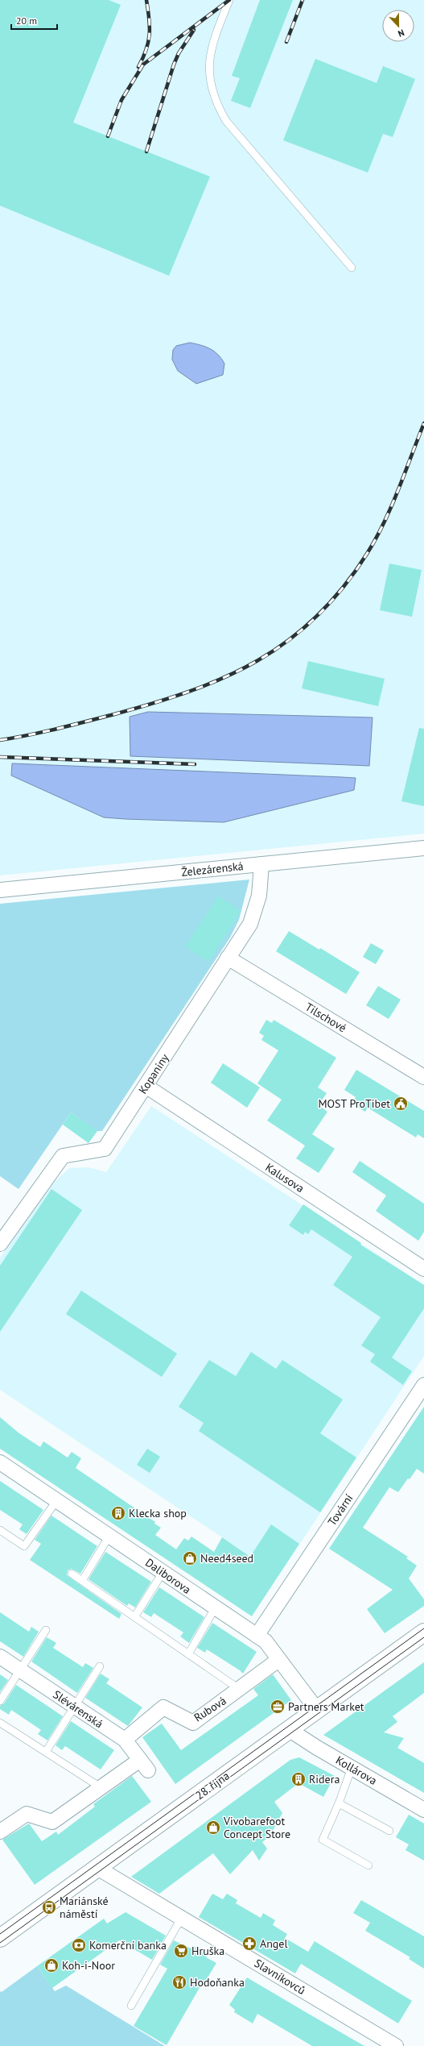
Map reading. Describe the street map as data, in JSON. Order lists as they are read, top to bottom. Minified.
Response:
{"streets":{"main road":["28. října"],"street":["Železárenská","Tilschové","Kopaniny","Kalusova","Tovární","Daliborova","Slévárenská","Rubová","Kollárova","Slavníkovců"]},"crossings":[["Železárenská","Kopaniny"],["Tilschové","Kopaniny"],["Kopaniny","Kalusova"],["Tovární","Daliborova"],["Daliborova","Rubová"],["Daliborova","28. října"],["Slévárenská","Rubová"],["Kollárova","28. října"],["28. října","Slavníkovců"]],"places":{"public building":["MOST ProTibet"],"building":["Klecka shop","Ridera"],"shop":["Need4seed","Vivobarefoot Concept Store","Koh-i-Noor"],"office":["Partners Market"],"bus stop":["Mariánské náměstí"],"pharmacy":["Angel"],"bank":["Komerční banka"],"supermarket":["Hruška"],"restaurant":["Hodoňanka"]},"scale_bar":"20 m","north":"bottom"}
